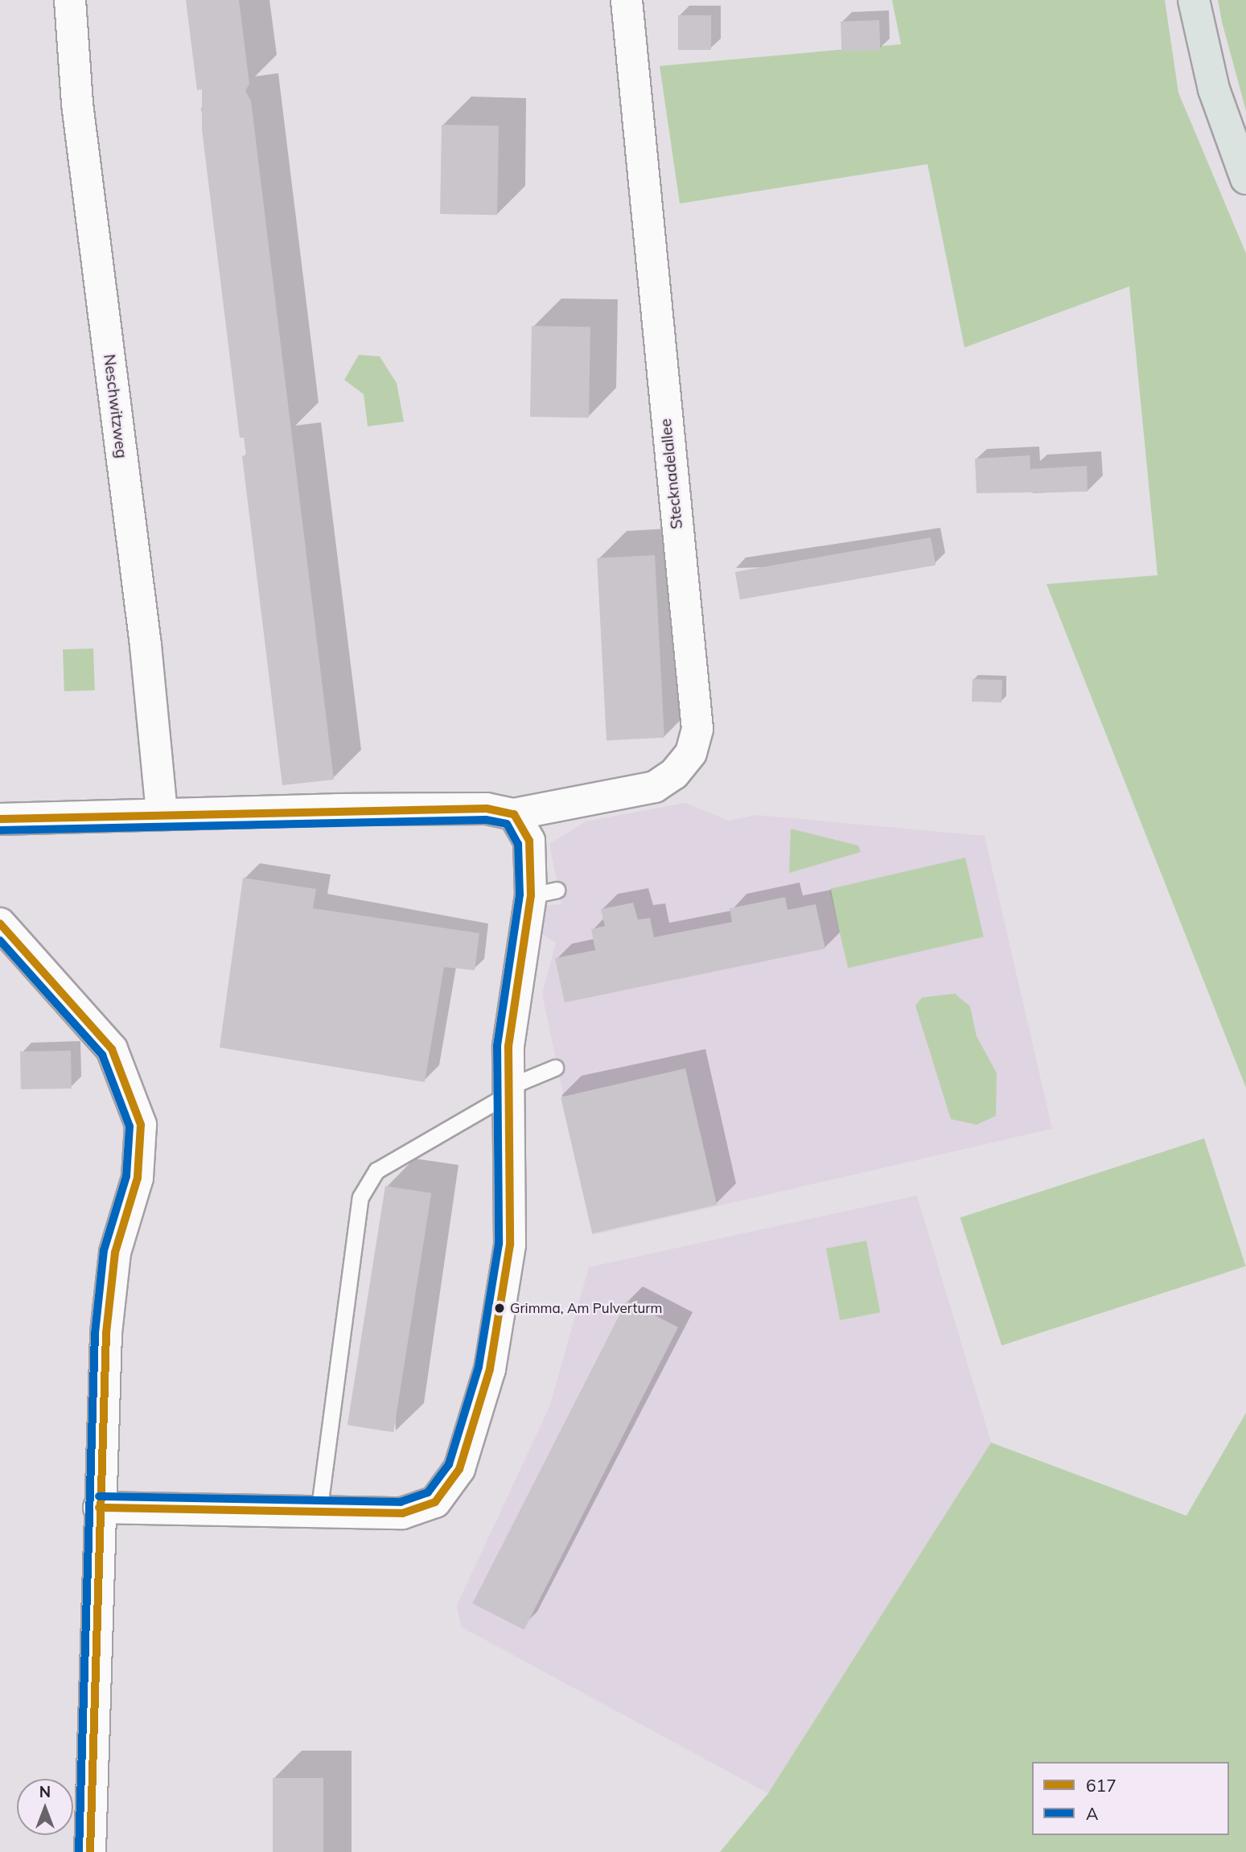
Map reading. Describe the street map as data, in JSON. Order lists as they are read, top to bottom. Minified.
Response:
{"streets":{"street":["Neschwitzweg","Stecknadelallee"]},"places":["Grimma, Am Pulverturm"],"lines":["transit line 617","transit line A"],"legend":["617","A"],"north":"top"}
